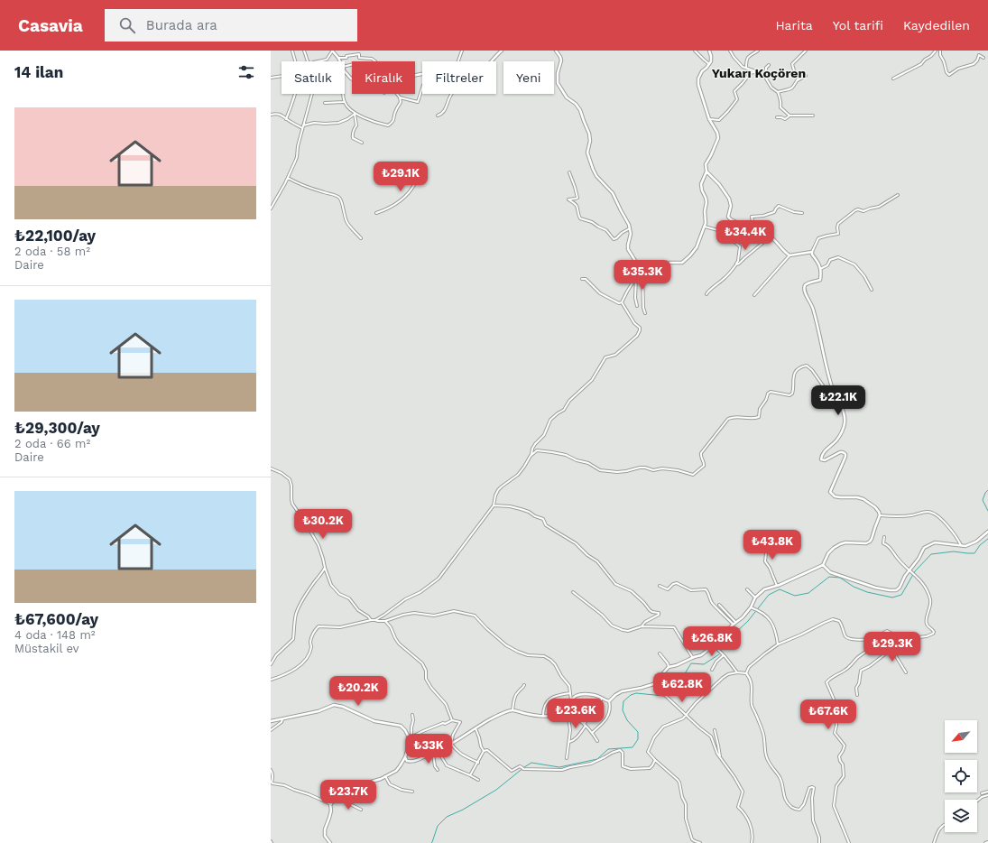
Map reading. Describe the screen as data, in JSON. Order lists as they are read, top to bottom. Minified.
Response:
{"districts":["Yukarı Koçören"],"north":"bottom left","page":{"header":"Casavia","search":"Burada ara","nav":["Harita","Yol tarifi","Kaydedilen"],"heading":"14 ilan","chip":["Satılık","Kiralık","Filtreler","Yeni"],"list":[{"name":"₺22,100/ay","note":"2 oda · 58 m² · Daire"},{"name":"₺29,300/ay","note":"2 oda · 66 m² · Daire"},{"name":"₺67,600/ay","note":"4 oda · 148 m² · Müstakil ev"}],"price":["₺29.1K","₺34.4K","₺35.3K","₺22.1K","₺30.2K","₺43.8K","₺26.8K","₺29.3K","₺62.8K","₺20.2K","₺23.6K","₺67.6K","₺33K","₺23.7K"]}}
